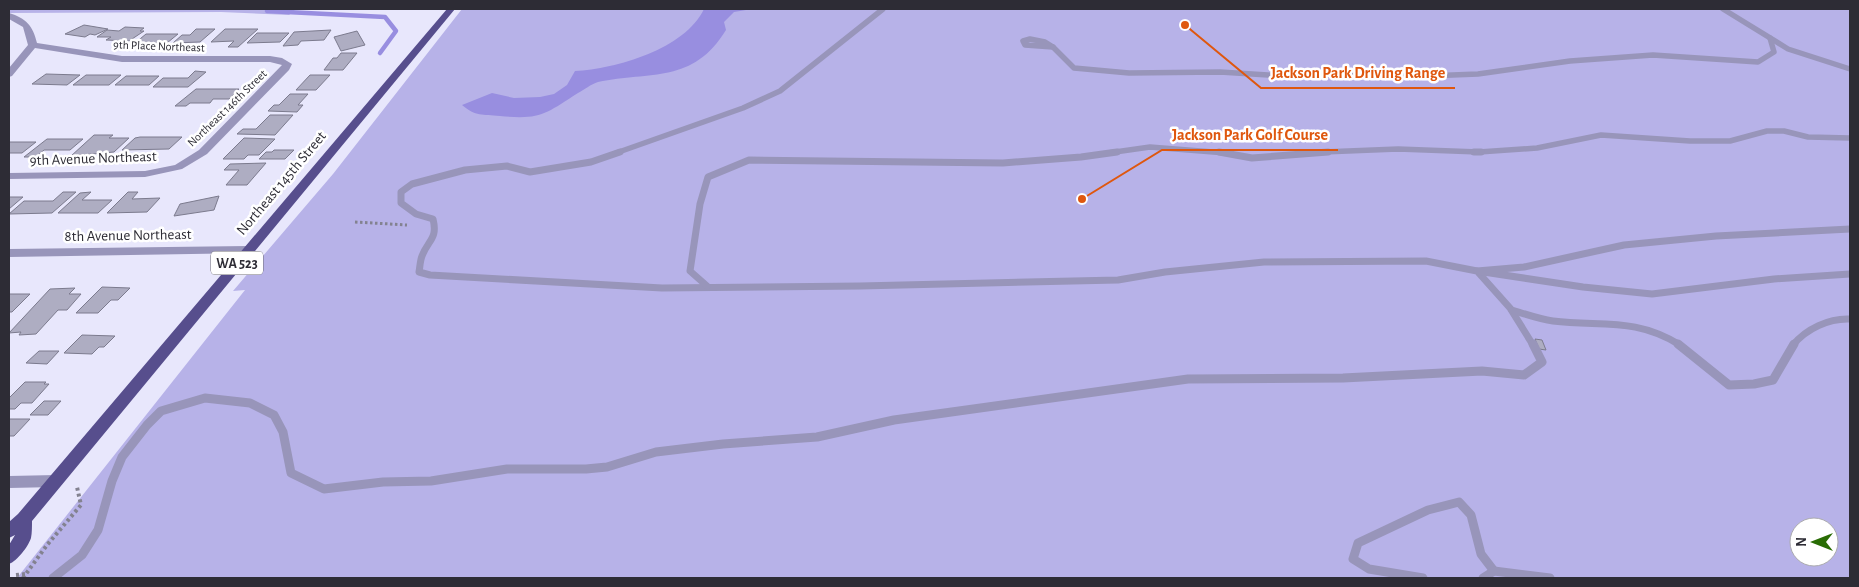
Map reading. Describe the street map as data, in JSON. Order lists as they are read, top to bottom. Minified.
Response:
{"streets":{"main road":["Northeast 145th Street","WA 523"],"street":["9th Place Northeast","Northeast 146th Street","9th Avenue Northeast","8th Avenue Northeast"]},"crossings":[["9th Place Northeast","Northeast 146th Street"],["Northeast 146th Street","9th Avenue Northeast"],["Northeast 145th Street","8th Avenue Northeast"]],"places":["Jackson Park Driving Range","Jackson Park Golf Course"],"north":"left"}
